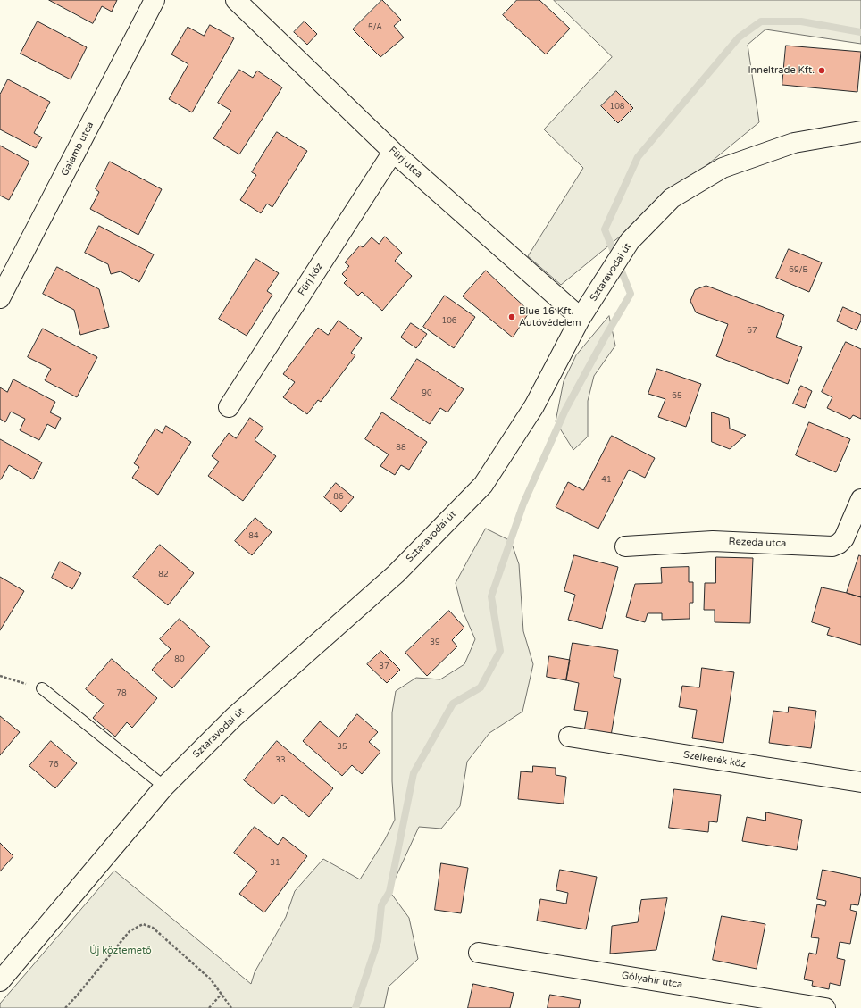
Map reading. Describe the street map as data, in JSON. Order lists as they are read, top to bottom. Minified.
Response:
{"streets":{"street":["Galamb utca","Fürj utca","Sztaravodai út","Fürj köz","Rezeda utca","Szélkerék köz","Gólyahír utca"]},"crossings":[["Fürj utca","Sztaravodai út"],["Fürj utca","Fürj köz"]],"parks":["Új köztemető"],"places":["Inneltrade Kft.","Blue 16 Kft. Autóvédelem"],"house_numbers":["5/A","108","69/B","106","67","90","65","88","41","86","84","82","39","80","37","78","35","33","76","31"]}
